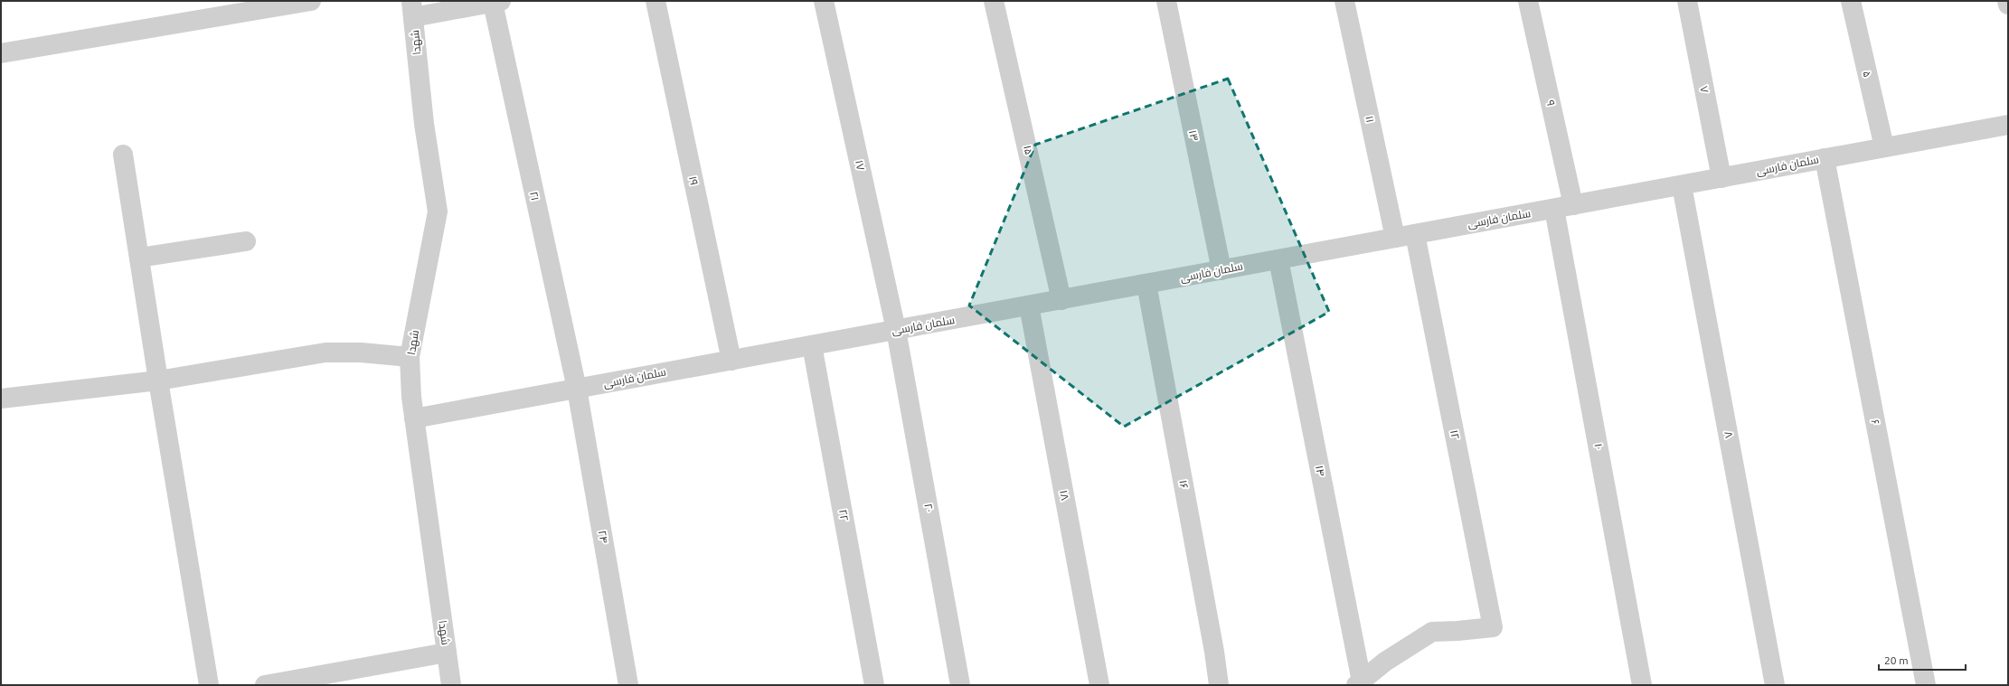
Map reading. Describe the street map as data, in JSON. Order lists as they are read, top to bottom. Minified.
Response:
{"streets":{"street":["شهدا","۵","۷","۹","۱۱","۱۳","۱۵","۱۷","سلمان فارسی","۱۹","۲۱","۶","۱۲","۸","۱۰","۱۴","۱۶","۱۸","۲۰","۲۲","۲۴"]},"crossings":[["شهدا","سلمان فارسی"],["۵","سلمان فارسی"],["۷","سلمان فارسی"],["۹","سلمان فارسی"],["۹","۱۰"],["۱۱","سلمان فارسی"],["۱۳","سلمان فارسی"],["۱۵","سلمان فارسی"],["۱۷","سلمان فارسی"],["۱۷","۲۰"],["سلمان فارسی","۱۹"],["سلمان فارسی","۲۱"],["سلمان فارسی","۶"],["سلمان فارسی","۱۲"],["سلمان فارسی","۸"],["سلمان فارسی","۱۰"],["سلمان فارسی","۱۴"],["سلمان فارسی","۱۶"],["سلمان فارسی","۱۸"],["سلمان فارسی","۲۰"],["سلمان فارسی","۲۲"],["سلمان فارسی","۲۴"],["۲۱","۲۴"],["۱۲","۱۴"]],"scale_bar":"20 m"}
